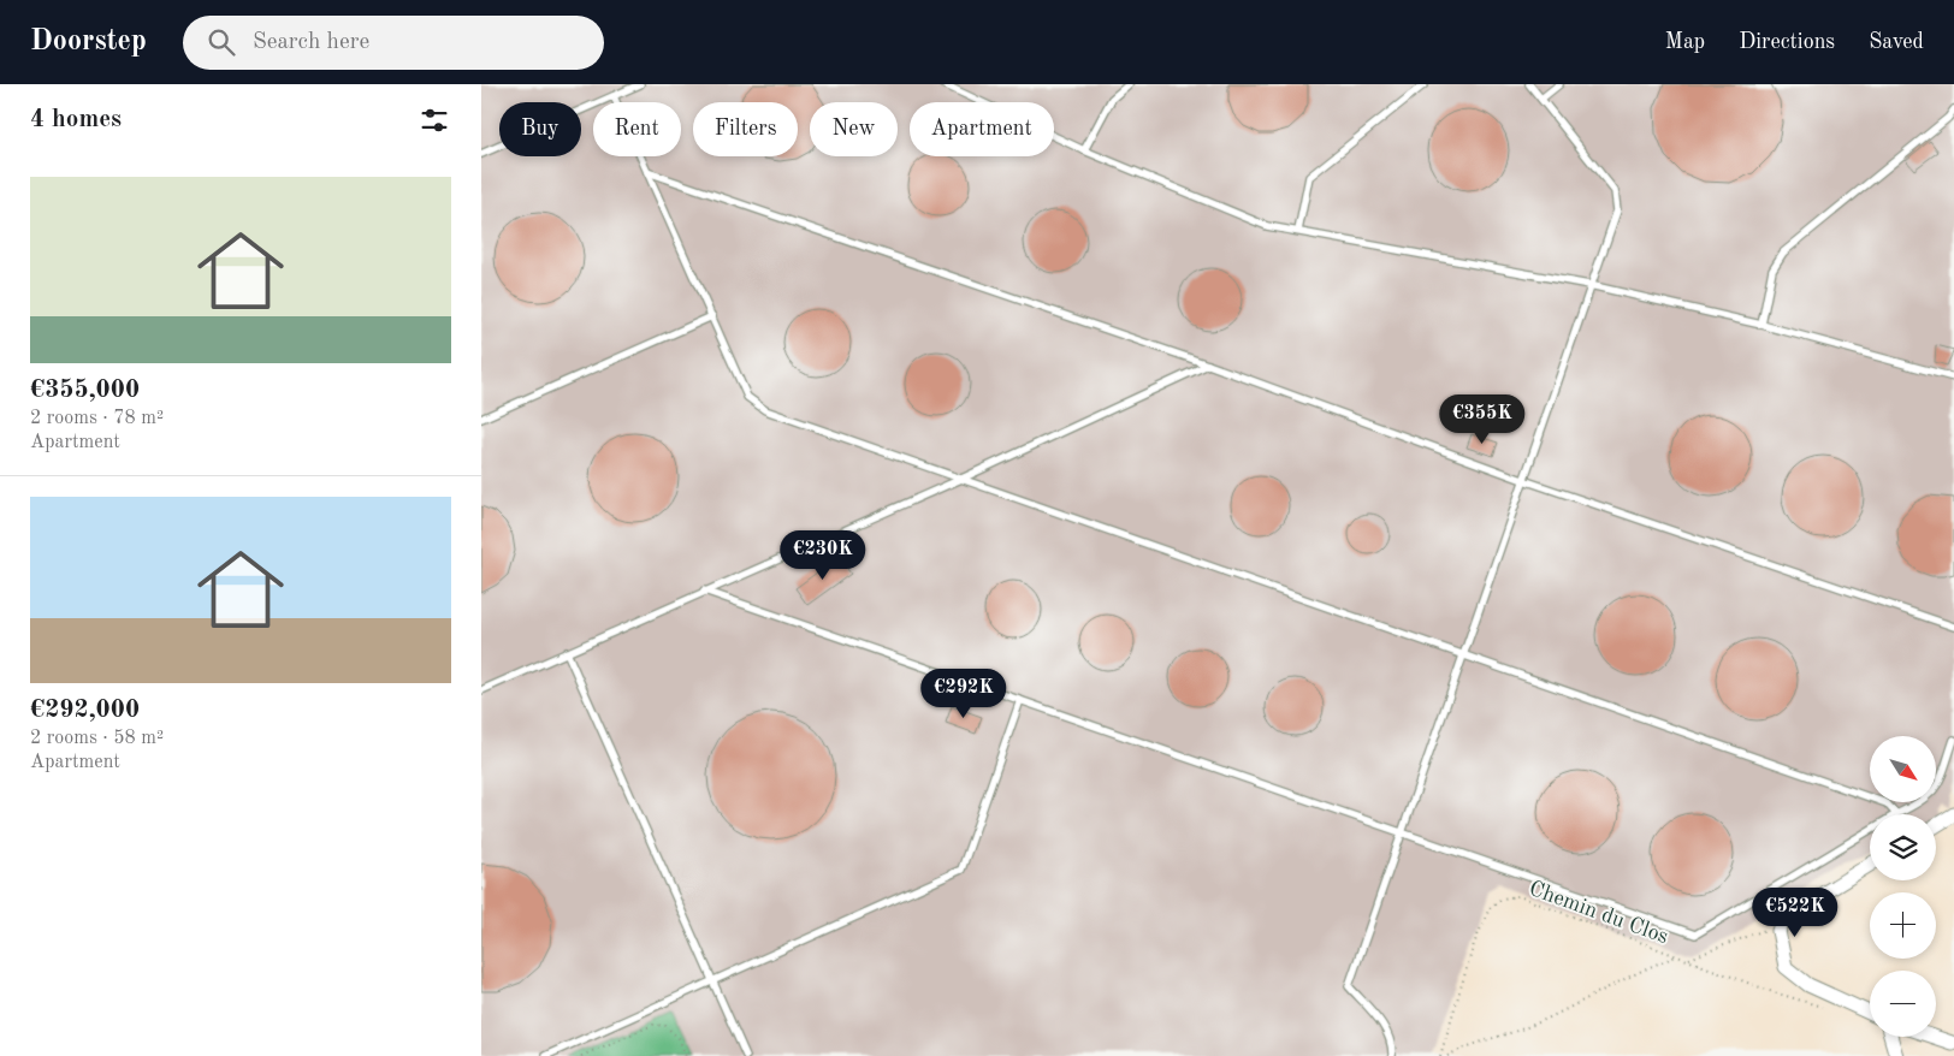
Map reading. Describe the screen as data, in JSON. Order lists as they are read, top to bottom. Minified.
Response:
{"streets":{"path":["Chemin du Clos"]},"north":"bottom right","page":{"header":"Doorstep","search":"Search here","nav":["Map","Directions","Saved"],"heading":"4 homes","chip":["Buy","Rent","Filters","New","Apartment"],"list":[{"name":"€355,000","note":"2 rooms · 78 m² · Apartment"},{"name":"€292,000","note":"2 rooms · 58 m² · Apartment"}],"price":["€355K","€230K","€292K","€522K"],"map_buttons":["+","−"]}}
